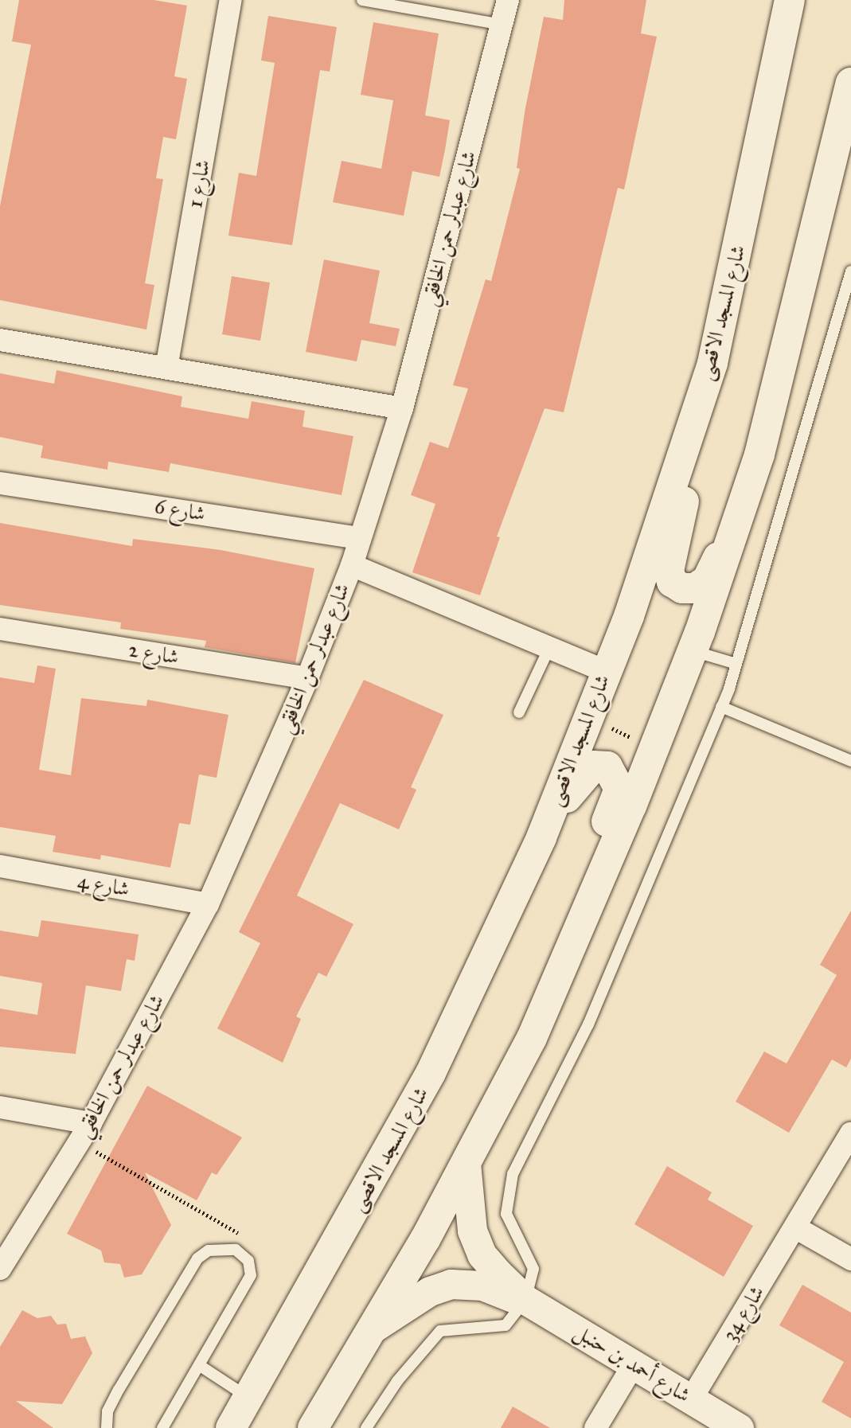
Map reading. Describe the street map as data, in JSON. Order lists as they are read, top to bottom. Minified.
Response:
{"streets":{"main road":["شارع المسجد الاقصى"],"street":["شارع 1","شارع عبدلر حمن الخافقي","شارع 6","شارع 2","شارع 4","شارع 34","شارع أحمد بن حنبل"]},"crossings":[["شارع عبدلر حمن الخافقي","شارع 6"],["شارع عبدلر حمن الخافقي","شارع 2"],["شارع عبدلر حمن الخافقي","شارع 4"],["شارع 34","شارع أحمد بن حنبل"]]}
